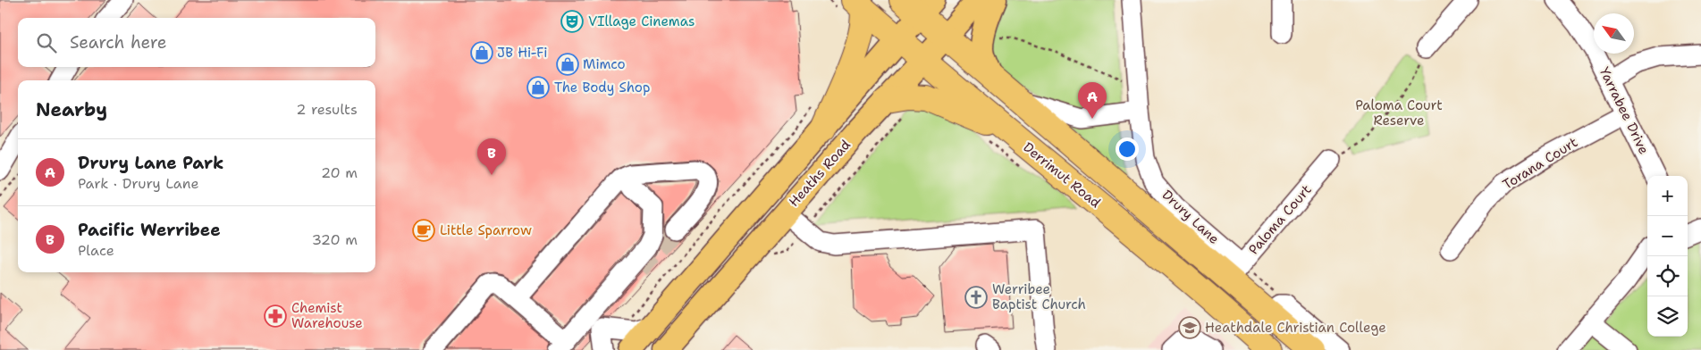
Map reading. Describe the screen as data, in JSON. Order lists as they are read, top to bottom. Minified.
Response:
{"streets":{"highway":["Derrimut Road"],"main road":["Heaths Road"],"street":["Yarrabee Drive","Torana Court","Drury Lane","Paloma Court"]},"crossings":[["Yarrabee Drive","Torana Court"],["Heaths Road","Derrimut Road"],["Drury Lane","Paloma Court"]],"parks":["Paloma Court Reserve"],"places":{"theatre":["VIllage Cinemas"],"shop":["JB Hi-Fi","Mimco","The Body Shop"],"cafe":["Little Sparrow"],"church":["Werribee Baptist Church"],"pharmacy":["Chemist Warehouse"],"school or university":["Heathdale Christian College"]},"north":"top left","page":{"search":"Search here","heading":["Nearby","2 results"],"pins":["A","B"],"list":[{"mark":"A","name":"Drury Lane Park","note":"Park · Drury Lane","value":"20 m"},{"mark":"B","name":"Pacific Werribee","note":"Place","value":"320 m"}],"map_buttons":["+","−"]}}
